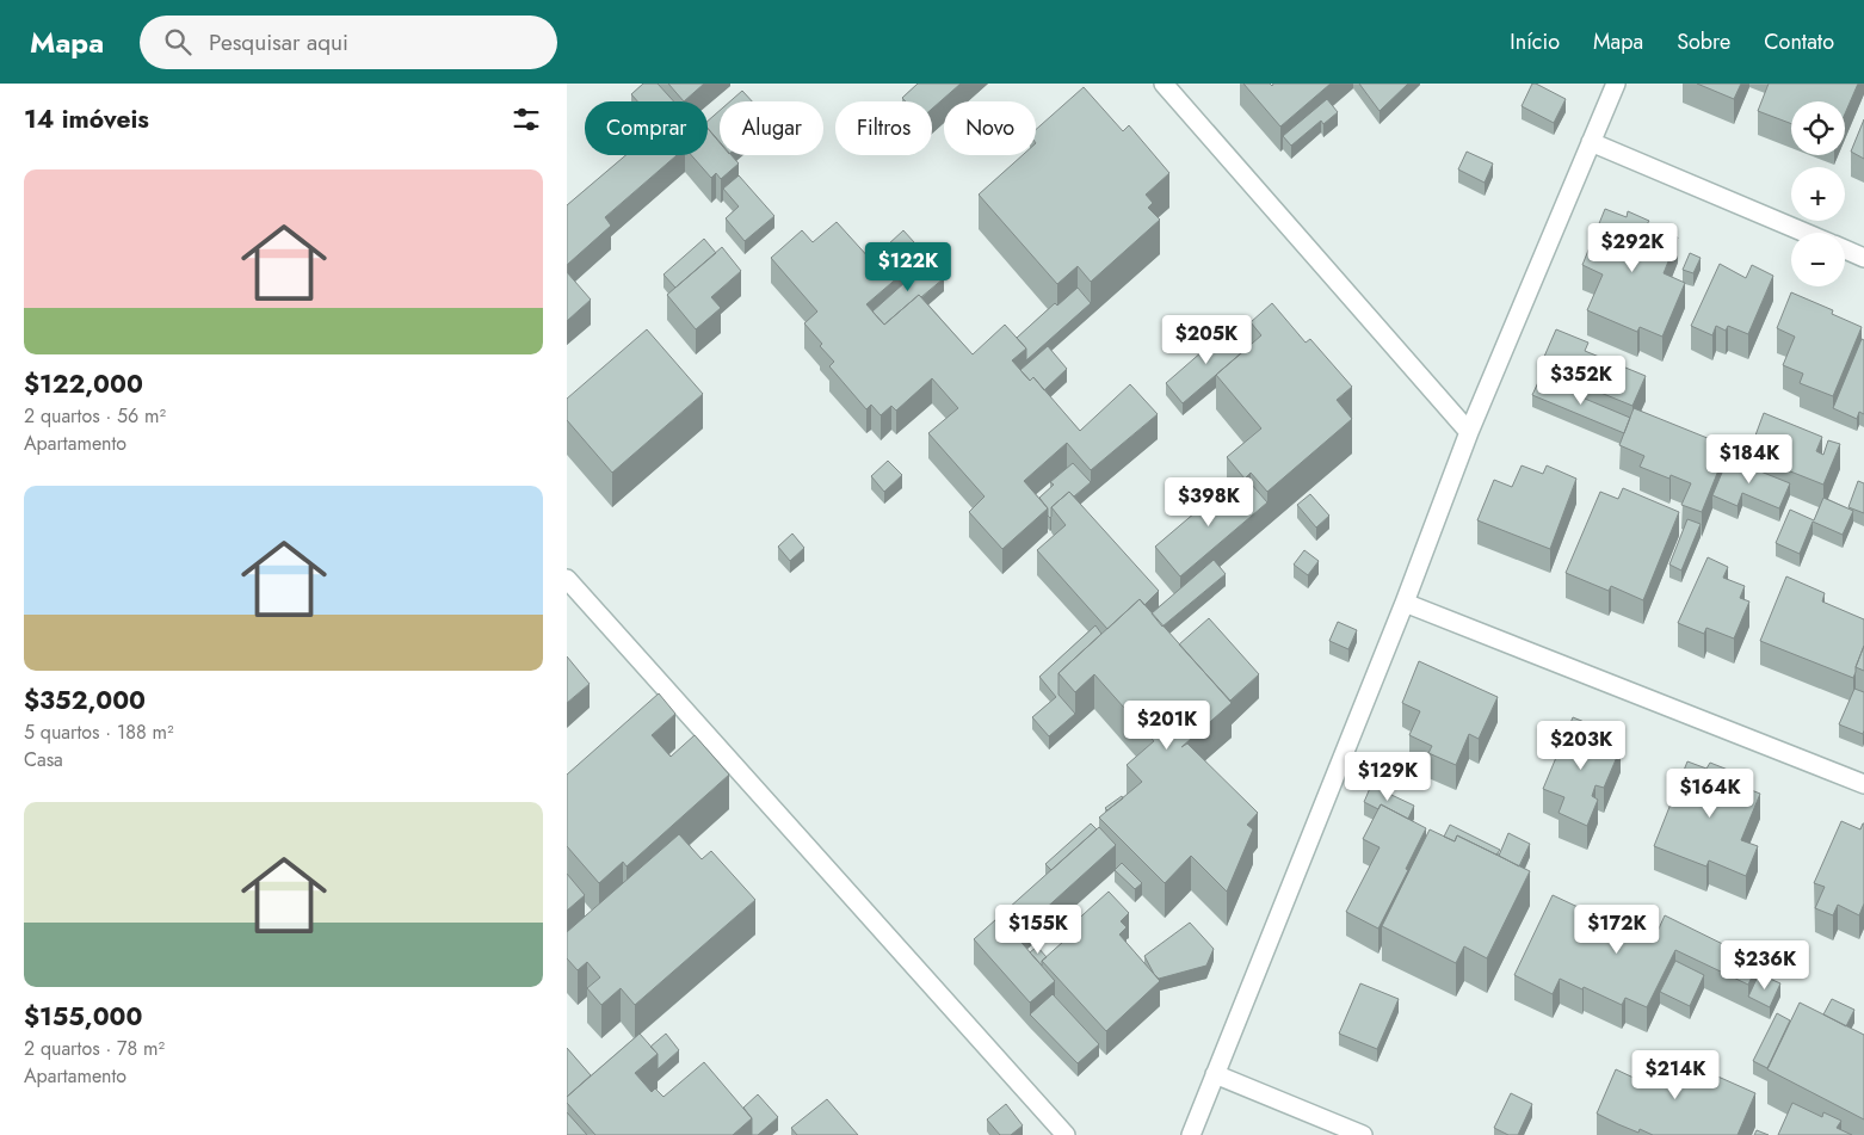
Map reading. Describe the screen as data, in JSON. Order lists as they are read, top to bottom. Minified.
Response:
{"page":{"header":"Mapa","search":"Pesquisar aqui","nav":["Início","Mapa","Sobre","Contato"],"heading":"14 imóveis","map_buttons":["+","−"],"chip":["Comprar","Alugar","Filtros","Novo"],"list":[{"name":"$122,000","note":"2 quartos · 56 m² · Apartamento"},{"name":"$352,000","note":"5 quartos · 188 m² · Casa"},{"name":"$155,000","note":"2 quartos · 78 m² · Apartamento"}],"price":["$292K","$122K","$205K","$352K","$184K","$398K","$201K","$203K","$129K","$164K","$155K","$172K","$236K","$214K"]}}
